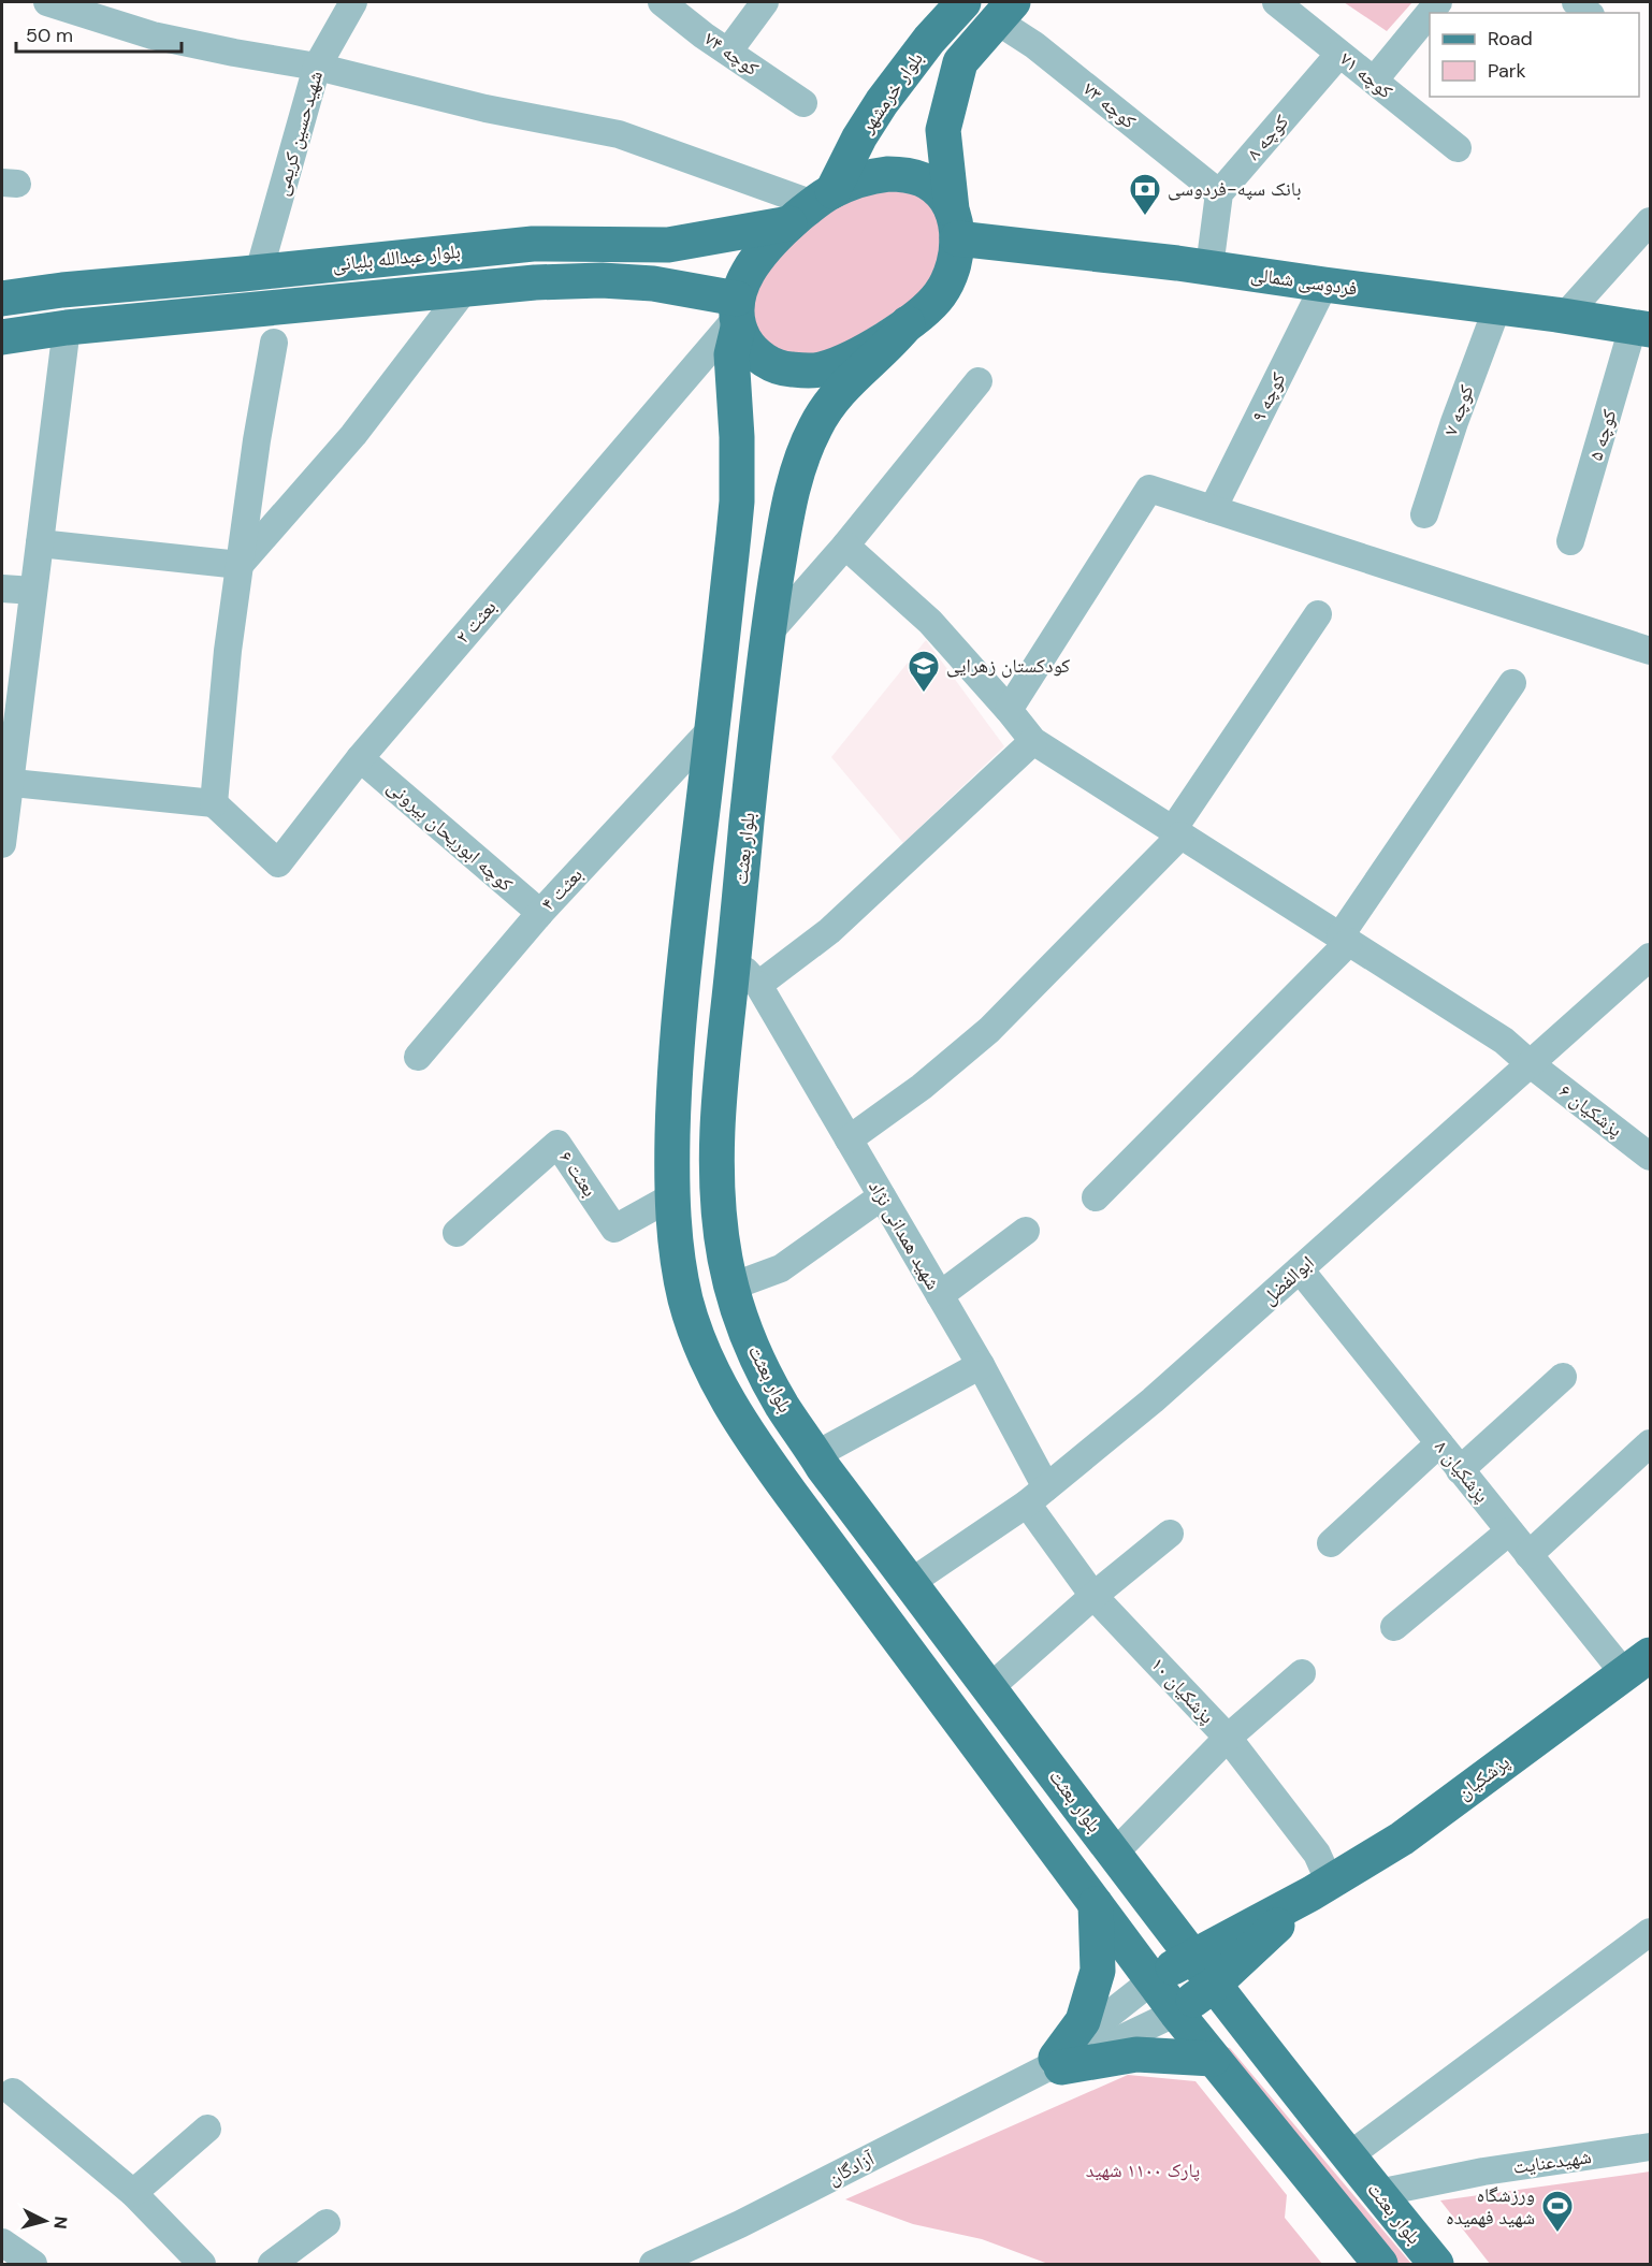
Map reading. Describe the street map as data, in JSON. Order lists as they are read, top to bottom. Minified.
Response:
{"streets":{"main road":["بلوار خرمشهر","بلوار عبدالله بلیانی","فردوسی شمالی","بلوار بعثت","پزشکیان"],"street":["کوچه ۷۴","کوچه ۷۱","کوچه ۷۳","شهیدحسین کریمی","کوچه ۸","کوچه ۹","کوچه ۷","کوچه ۵","بعثت ۲","کوچه ابوریحان بیرونی","بعثت ۴","پزشکیان ۶","بعثت ۶","شهید همدانی نژاد","ابوالفضل","پزشکیان ۸","پزشکیان ۱۰","شهیدعنایت","آزادگان"]},"crossings":[["کوچه ۷۱","کوچه ۸"],["بلوار خرمشهر","بلوار عبدالله بلیانی"],["بلوار خرمشهر","فردوسی شمالی"],["بلوار خرمشهر","بعثت ۲"],["بلوار خرمشهر","بلوار بعثت"],["کوچه ۷۳","کوچه ۸"],["شهیدحسین کریمی","بلوار عبدالله بلیانی"],["بلوار عبدالله بلیانی","فردوسی شمالی"],["بلوار عبدالله بلیانی","بعثت ۲"],["بلوار عبدالله بلیانی","بلوار بعثت"],["فردوسی شمالی","کوچه ۹"],["فردوسی شمالی","کوچه ۷"],["فردوسی شمالی","کوچه ۵"],["فردوسی شمالی","بعثت ۲"],["فردوسی شمالی","بلوار بعثت"],["بعثت ۲","کوچه ابوریحان بیرونی"],["بعثت ۲","بلوار بعثت"],["کوچه ابوریحان بیرونی","بعثت ۴"],["بلوار بعثت","شهید همدانی نژاد"],["بلوار بعثت","ابوالفضل"],["بلوار بعثت","پزشکیان"],["بلوار بعثت","شهیدعنایت"],["پزشکیان ۶","ابوالفضل"],["شهید همدانی نژاد","ابوالفضل"],["شهید همدانی نژاد","پزشکیان ۱۰"],["ابوالفضل","پزشکیان ۸"],["ابوالفضل","پزشکیان ۱۰"],["پزشکیان ۸","پزشکیان"],["پزشکیان ۱۰","پزشکیان"]],"parks":["پارک ۱۱۰۰ شهید"],"places":{"bank":["بانک سپه-فردوسی"],"school or university":["کودکستان زهرایی"],"sports":["ورزشگاه شهید فهمیده"]},"legend":["Road","Park"],"scale_bar":"50 m","north":"right"}
